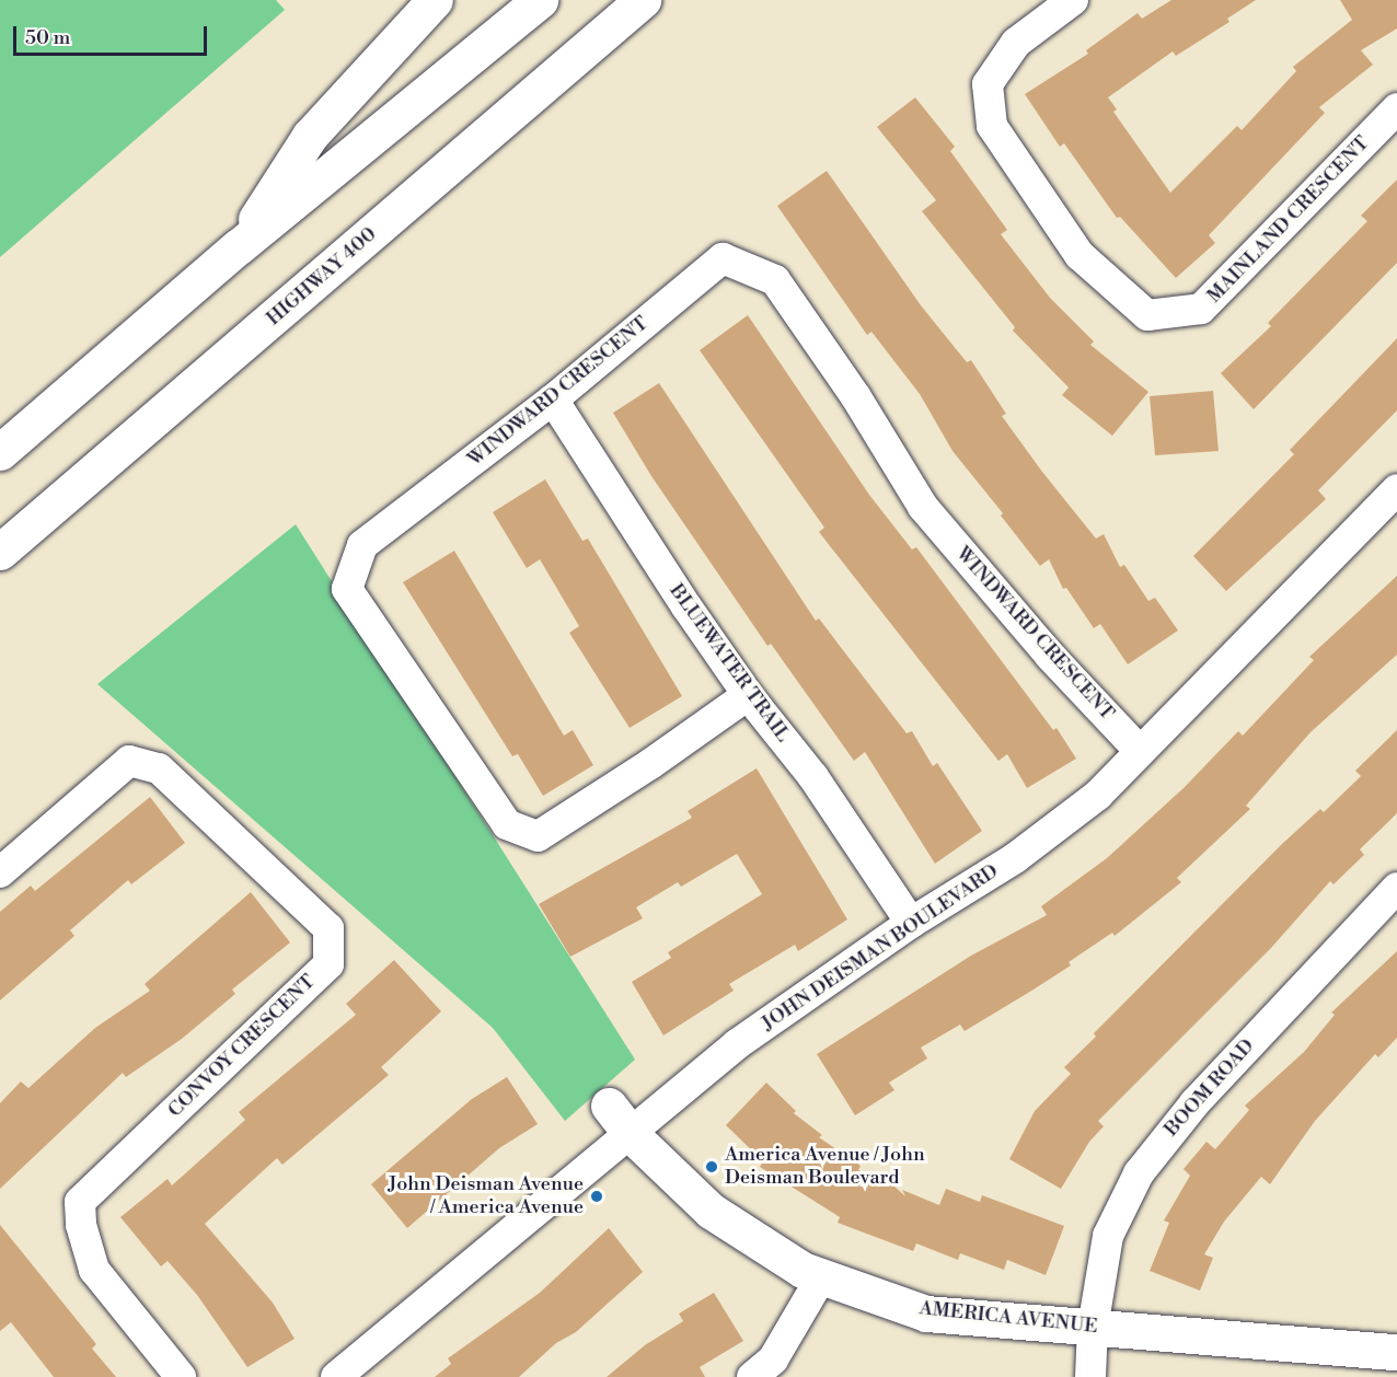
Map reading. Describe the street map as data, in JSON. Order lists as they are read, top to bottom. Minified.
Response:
{"streets":{"main road":["HIGHWAY 400","AMERICA AVENUE"],"street":["MAINLAND CRESCENT","WINDWARD CRESCENT","BLUEWATER TRAIL","JOHN DEISMAN BOULEVARD","CONVOY CRESCENT","BOOM ROAD"]},"crossings":[["WINDWARD CRESCENT","BLUEWATER TRAIL"],["WINDWARD CRESCENT","JOHN DEISMAN BOULEVARD"],["BLUEWATER TRAIL","JOHN DEISMAN BOULEVARD"],["JOHN DEISMAN BOULEVARD","AMERICA AVENUE"],["BOOM ROAD","AMERICA AVENUE"]],"places":["America Avenue / John Deisman Boulevard","John Deisman Avenue / America Avenue"],"scale_bar":"50 m"}
